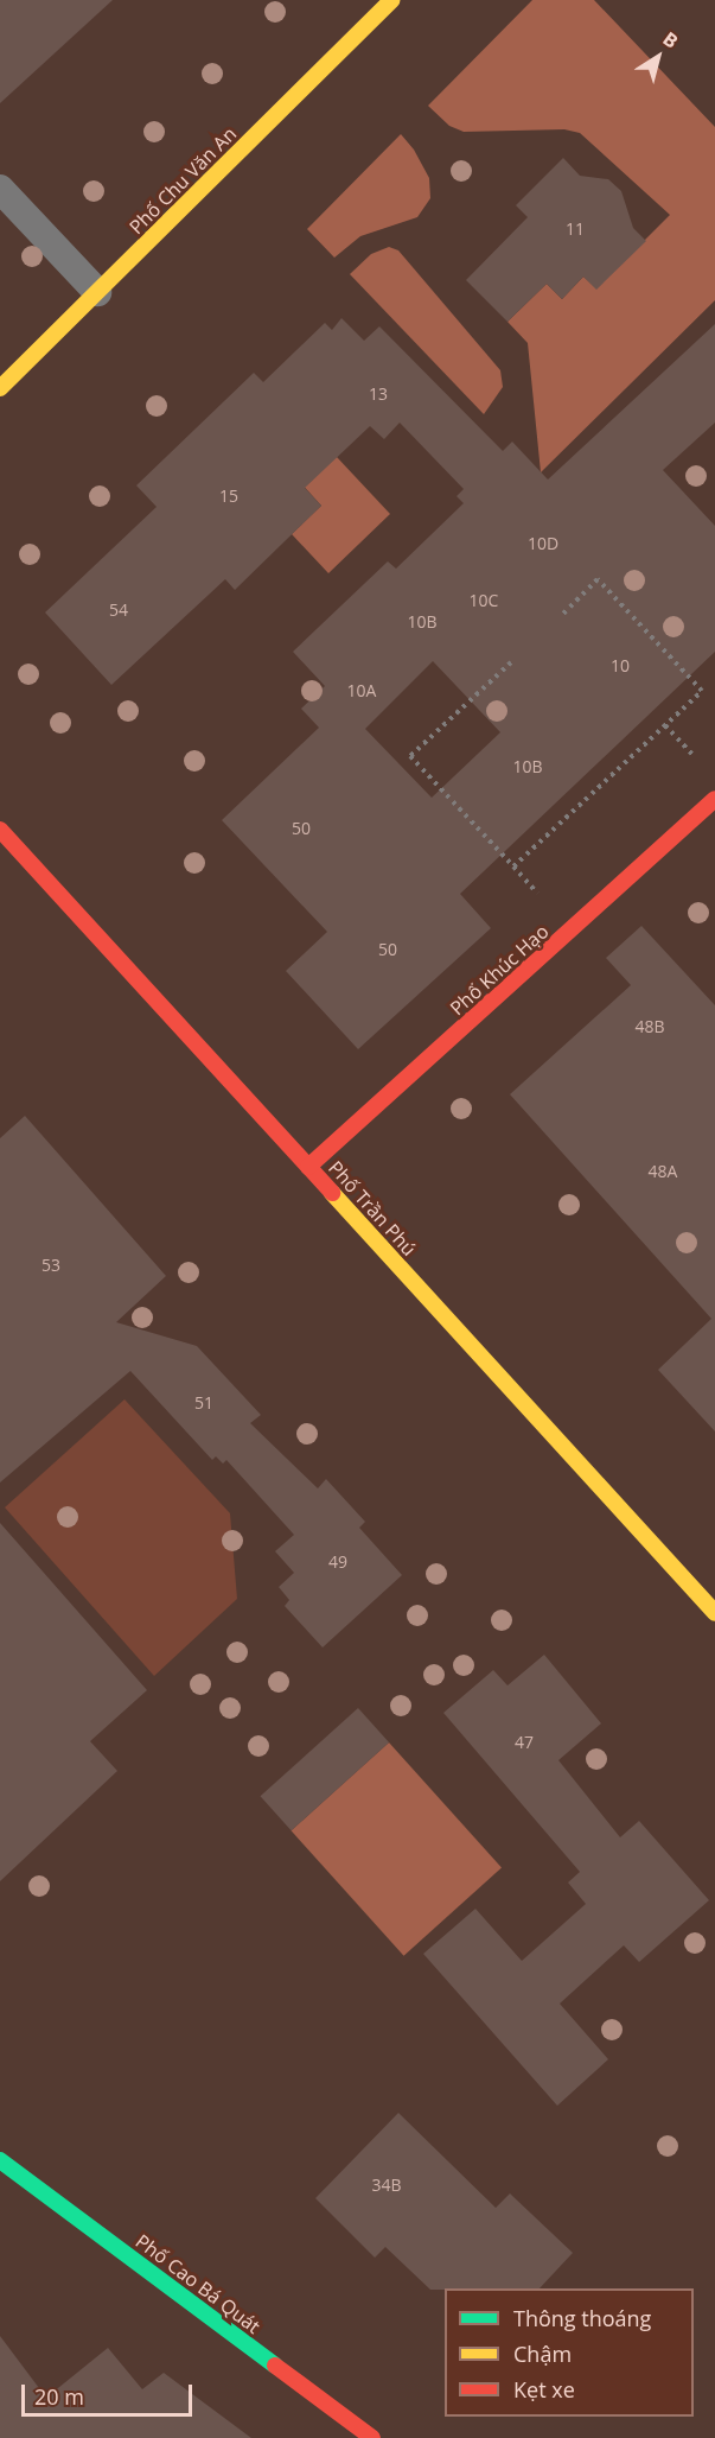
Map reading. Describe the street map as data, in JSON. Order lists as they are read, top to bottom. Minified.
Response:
{"streets":{"main road":["Phố Chu Văn An","Phố Khúc Hạo","Phố Trần Phú","Phố Cao Bá Quát"]},"crossings":[["Phố Khúc Hạo","Phố Trần Phú"]],"house_numbers":["11","13","15","10D","10C","54","10B","10","10A","10B","50","50","48B","48A","53","51","49","47","34B"],"legend":["Thông thoáng","Chậm","Kẹt xe"],"scale_bar":"20 m","north":"top right"}
